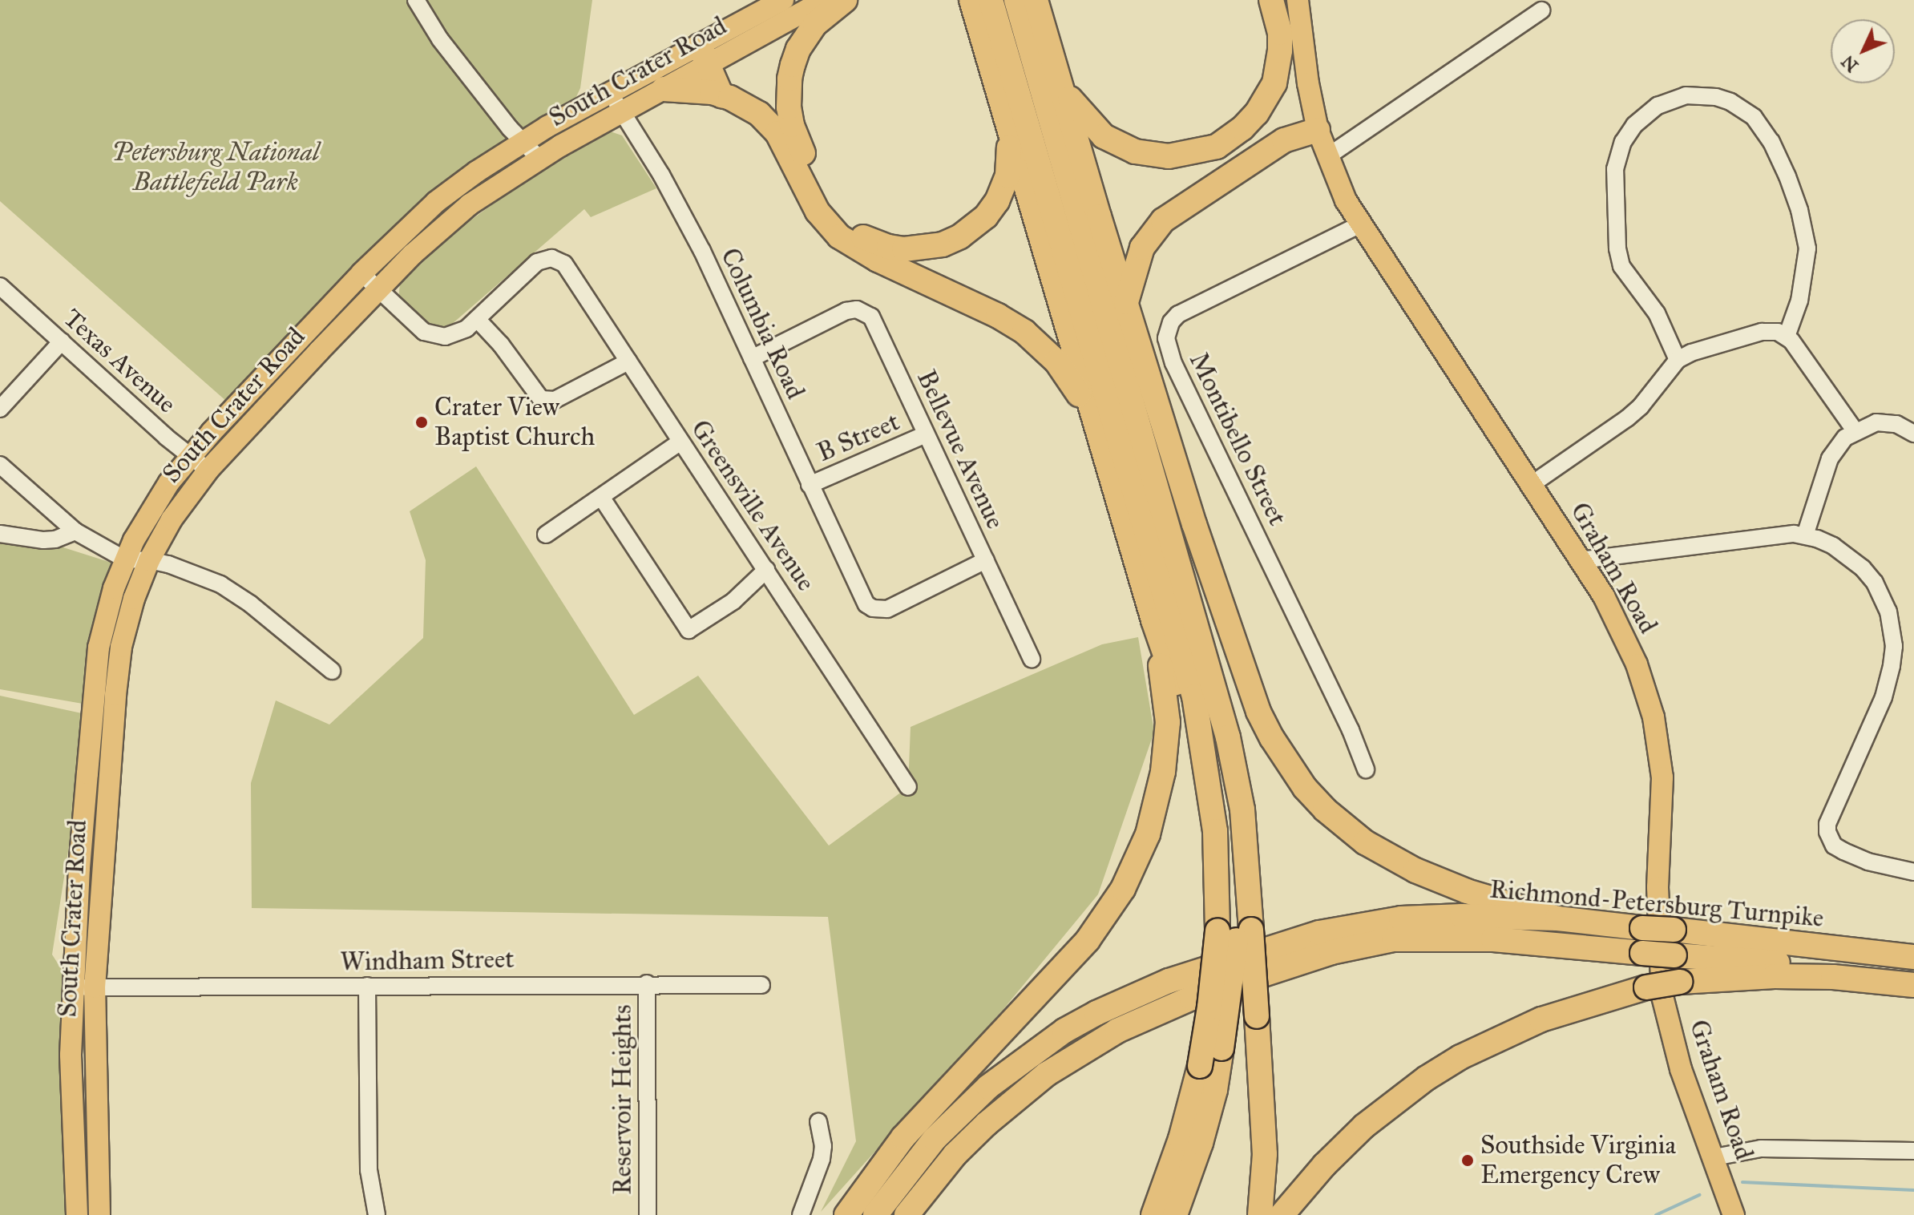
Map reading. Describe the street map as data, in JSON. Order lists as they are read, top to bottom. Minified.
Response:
{"streets":{"highway":["Richmond-Petersburg Turnpike"],"main road":["South Crater Road","Graham Road"],"street":["Columbia Road","Texas Avenue","B Street","Montibello Street","Bellevue Avenue","Greensville Avenue","Windham Street","Reservoir Heights"]},"crossings":[["South Crater Road","Columbia Road"],["South Crater Road","Texas Avenue"],["South Crater Road","Windham Street"],["Columbia Road","B Street"],["Columbia Road","Bellevue Avenue"],["B Street","Bellevue Avenue"],["Montibello Street","Graham Road"],["Windham Street","Reservoir Heights"]],"parks":["Petersburg National Battlefield Park"],"places":["Crater View Baptist Church","Southside Virginia Emergency Crew"],"north":"bottom left"}
